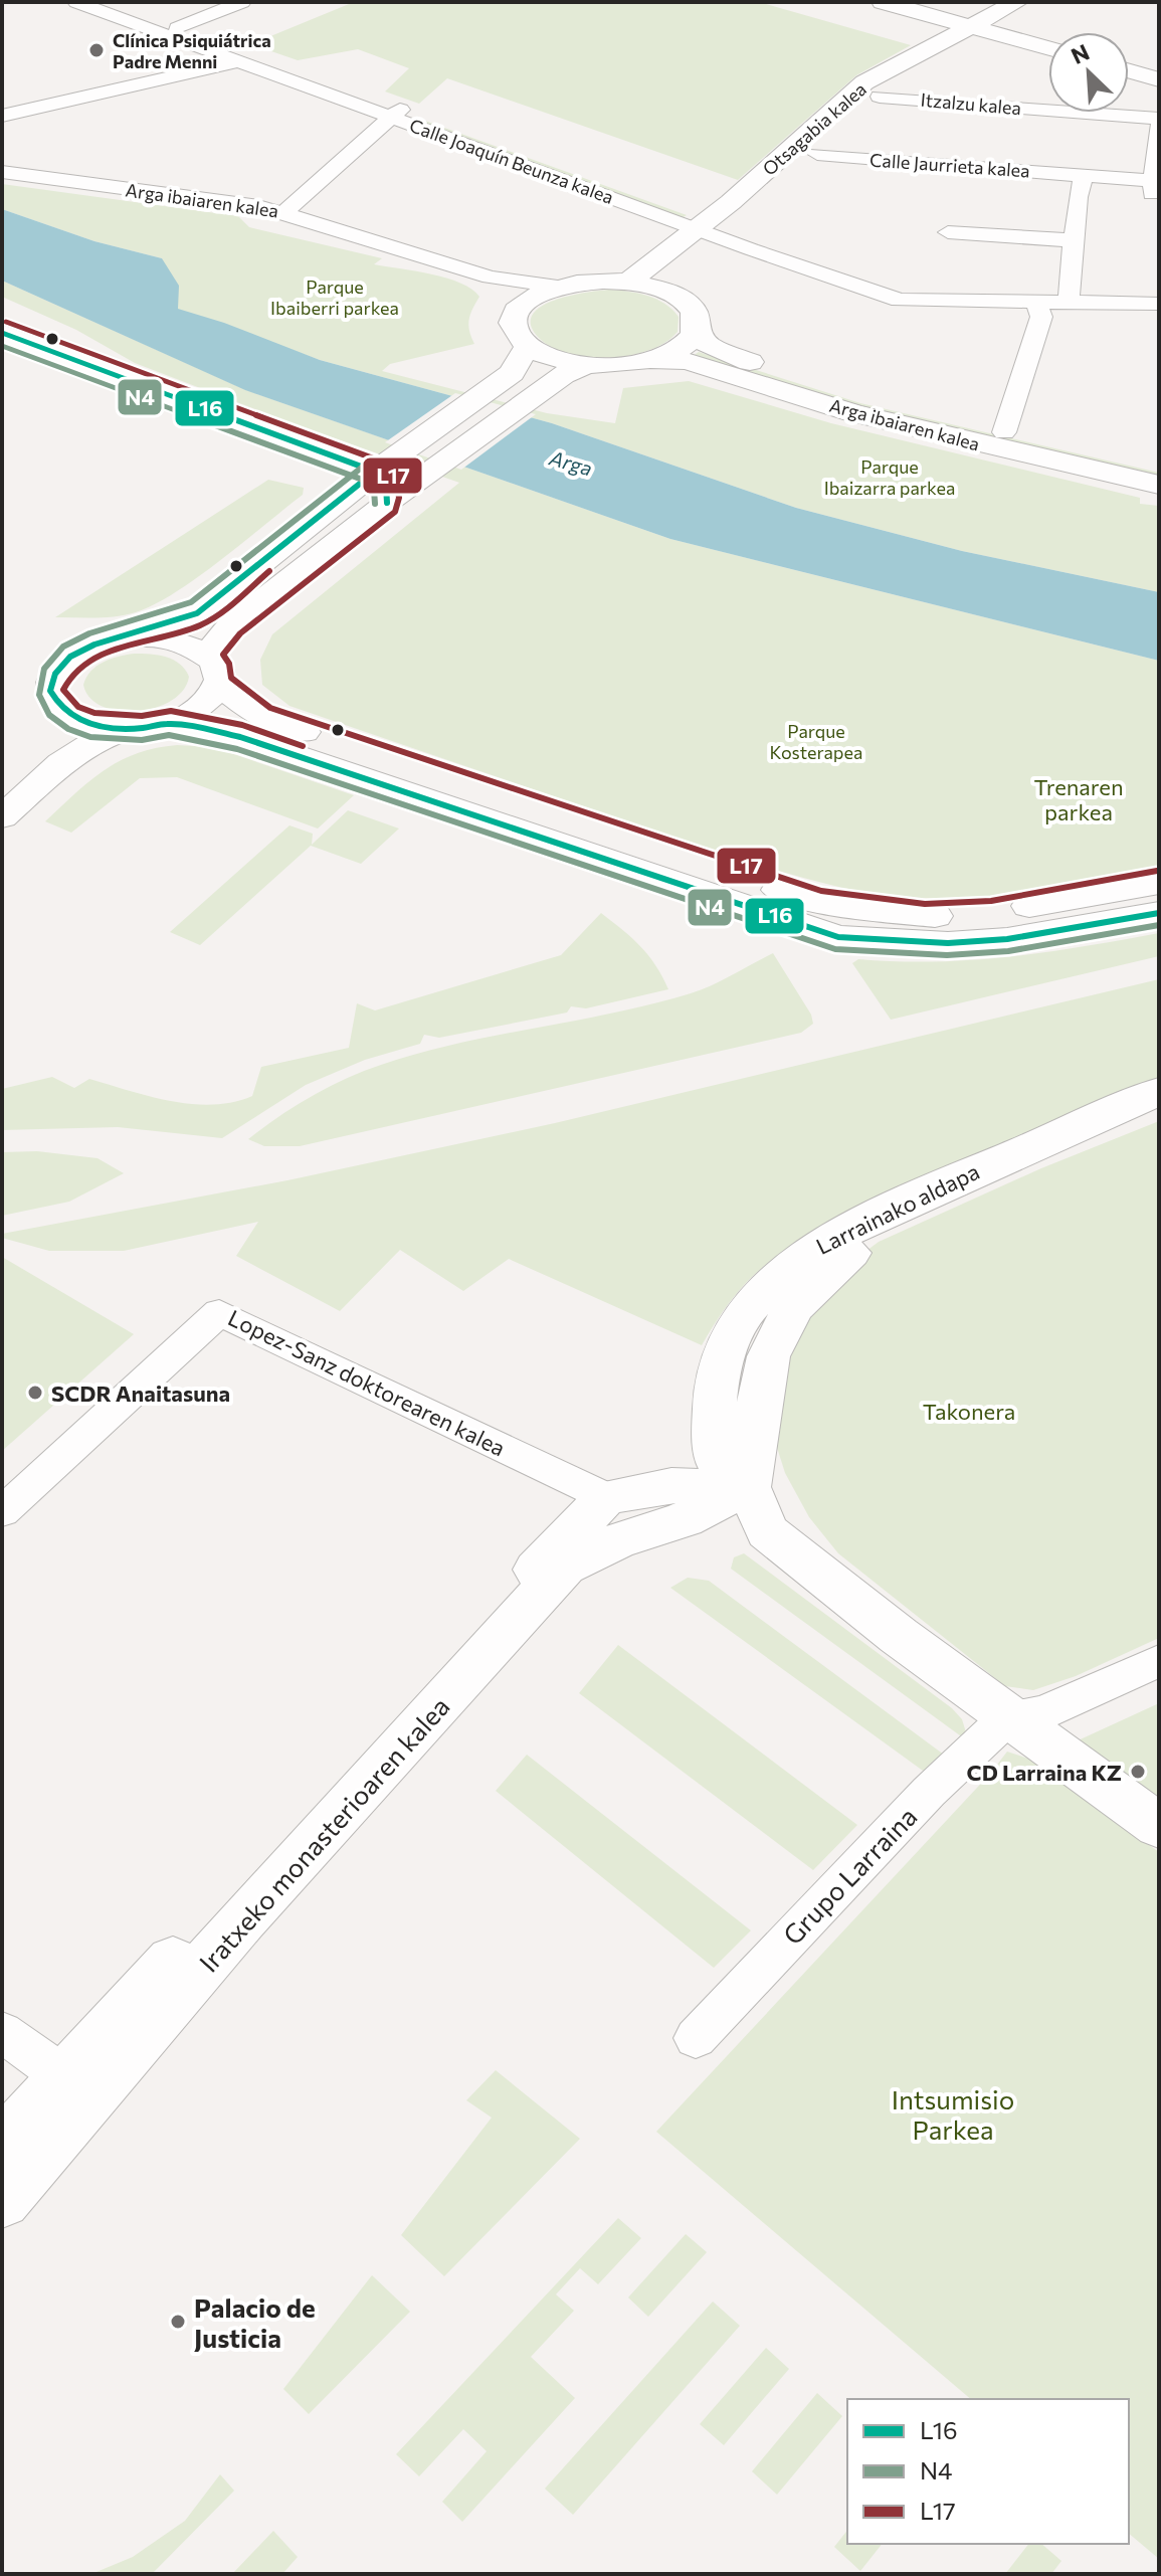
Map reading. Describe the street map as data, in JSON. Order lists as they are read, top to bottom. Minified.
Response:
{"streets":{"street":["Itzalzu kalea","Otsagabia kalea","Calle Joaquín Beunza kalea","Calle Jaurrieta kalea","Arga ibaiaren kalea","Larrainako aldapa","Lopez-Sanz doktorearen kalea","Iratxeko monasterioaren kalea","Grupo Larraina"]},"crossings":[["Itzalzu kalea","Otsagabia kalea"],["Otsagabia kalea","Calle Joaquín Beunza kalea"],["Otsagabia kalea","Calle Jaurrieta kalea"],["Larrainako aldapa","Iratxeko monasterioaren kalea"],["Larrainako aldapa","Grupo Larraina"],["Lopez-Sanz doktorearen kalea","Iratxeko monasterioaren kalea"]],"water":["Arga"],"parks":["Parque Ibaiberri parkea","Parque Ibaizarra parkea","Parque Kosterapea","Trenaren parkea","Takonera","Intsumisio Parkea"],"places":["Clínica Psiquiátrica Padre Menni","SCDR Anaitasuna","CD Larraina KZ","Palacio de Justicia"],"lines":["transit line L17","transit line L16","transit line N4"],"legend":["L16","N4","L17"],"north":"top left"}
